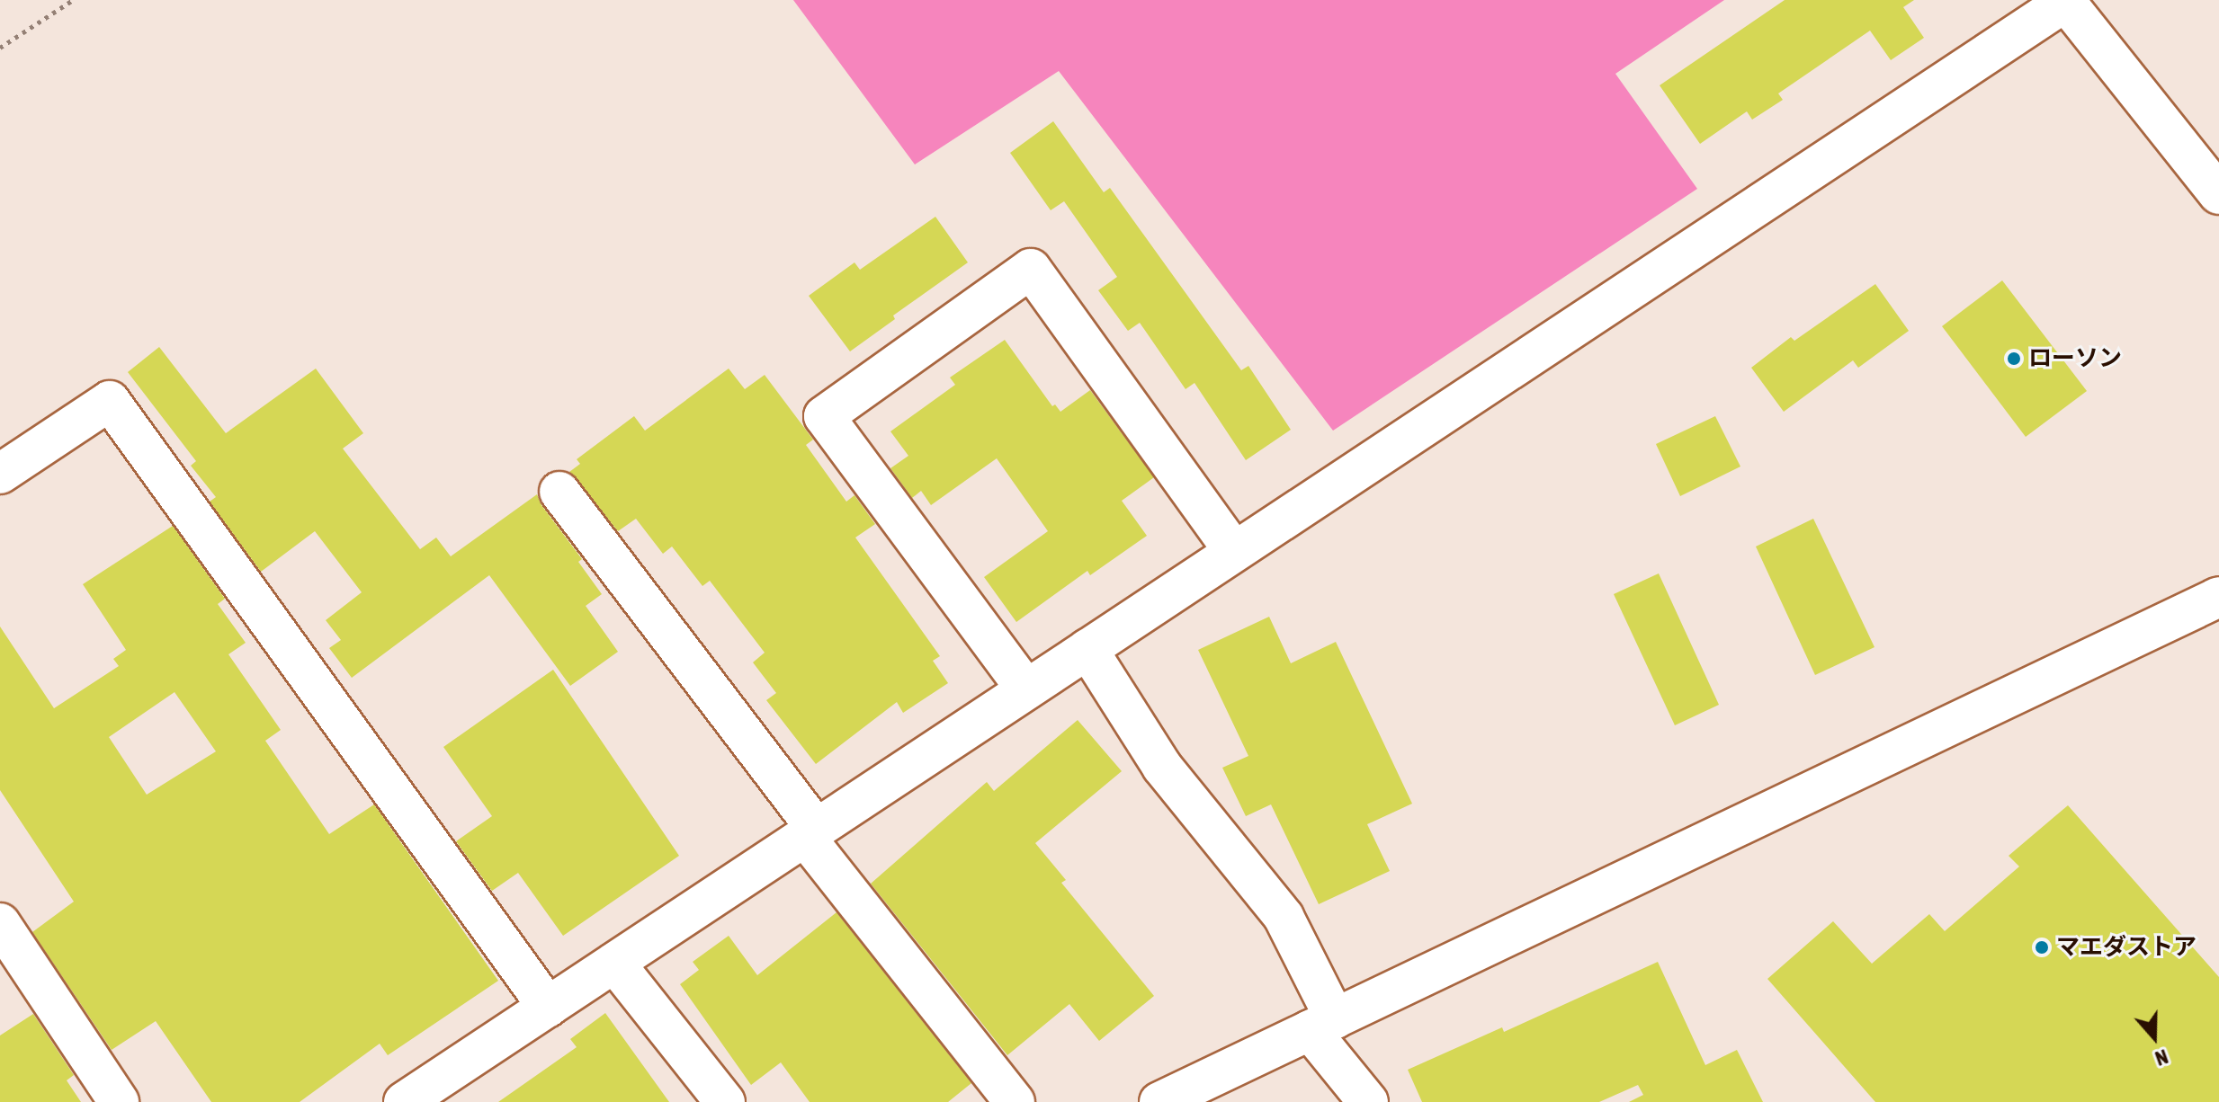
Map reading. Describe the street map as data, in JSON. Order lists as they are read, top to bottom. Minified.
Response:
{"places":["ローソン","マエダストア"],"north":"bottom"}
